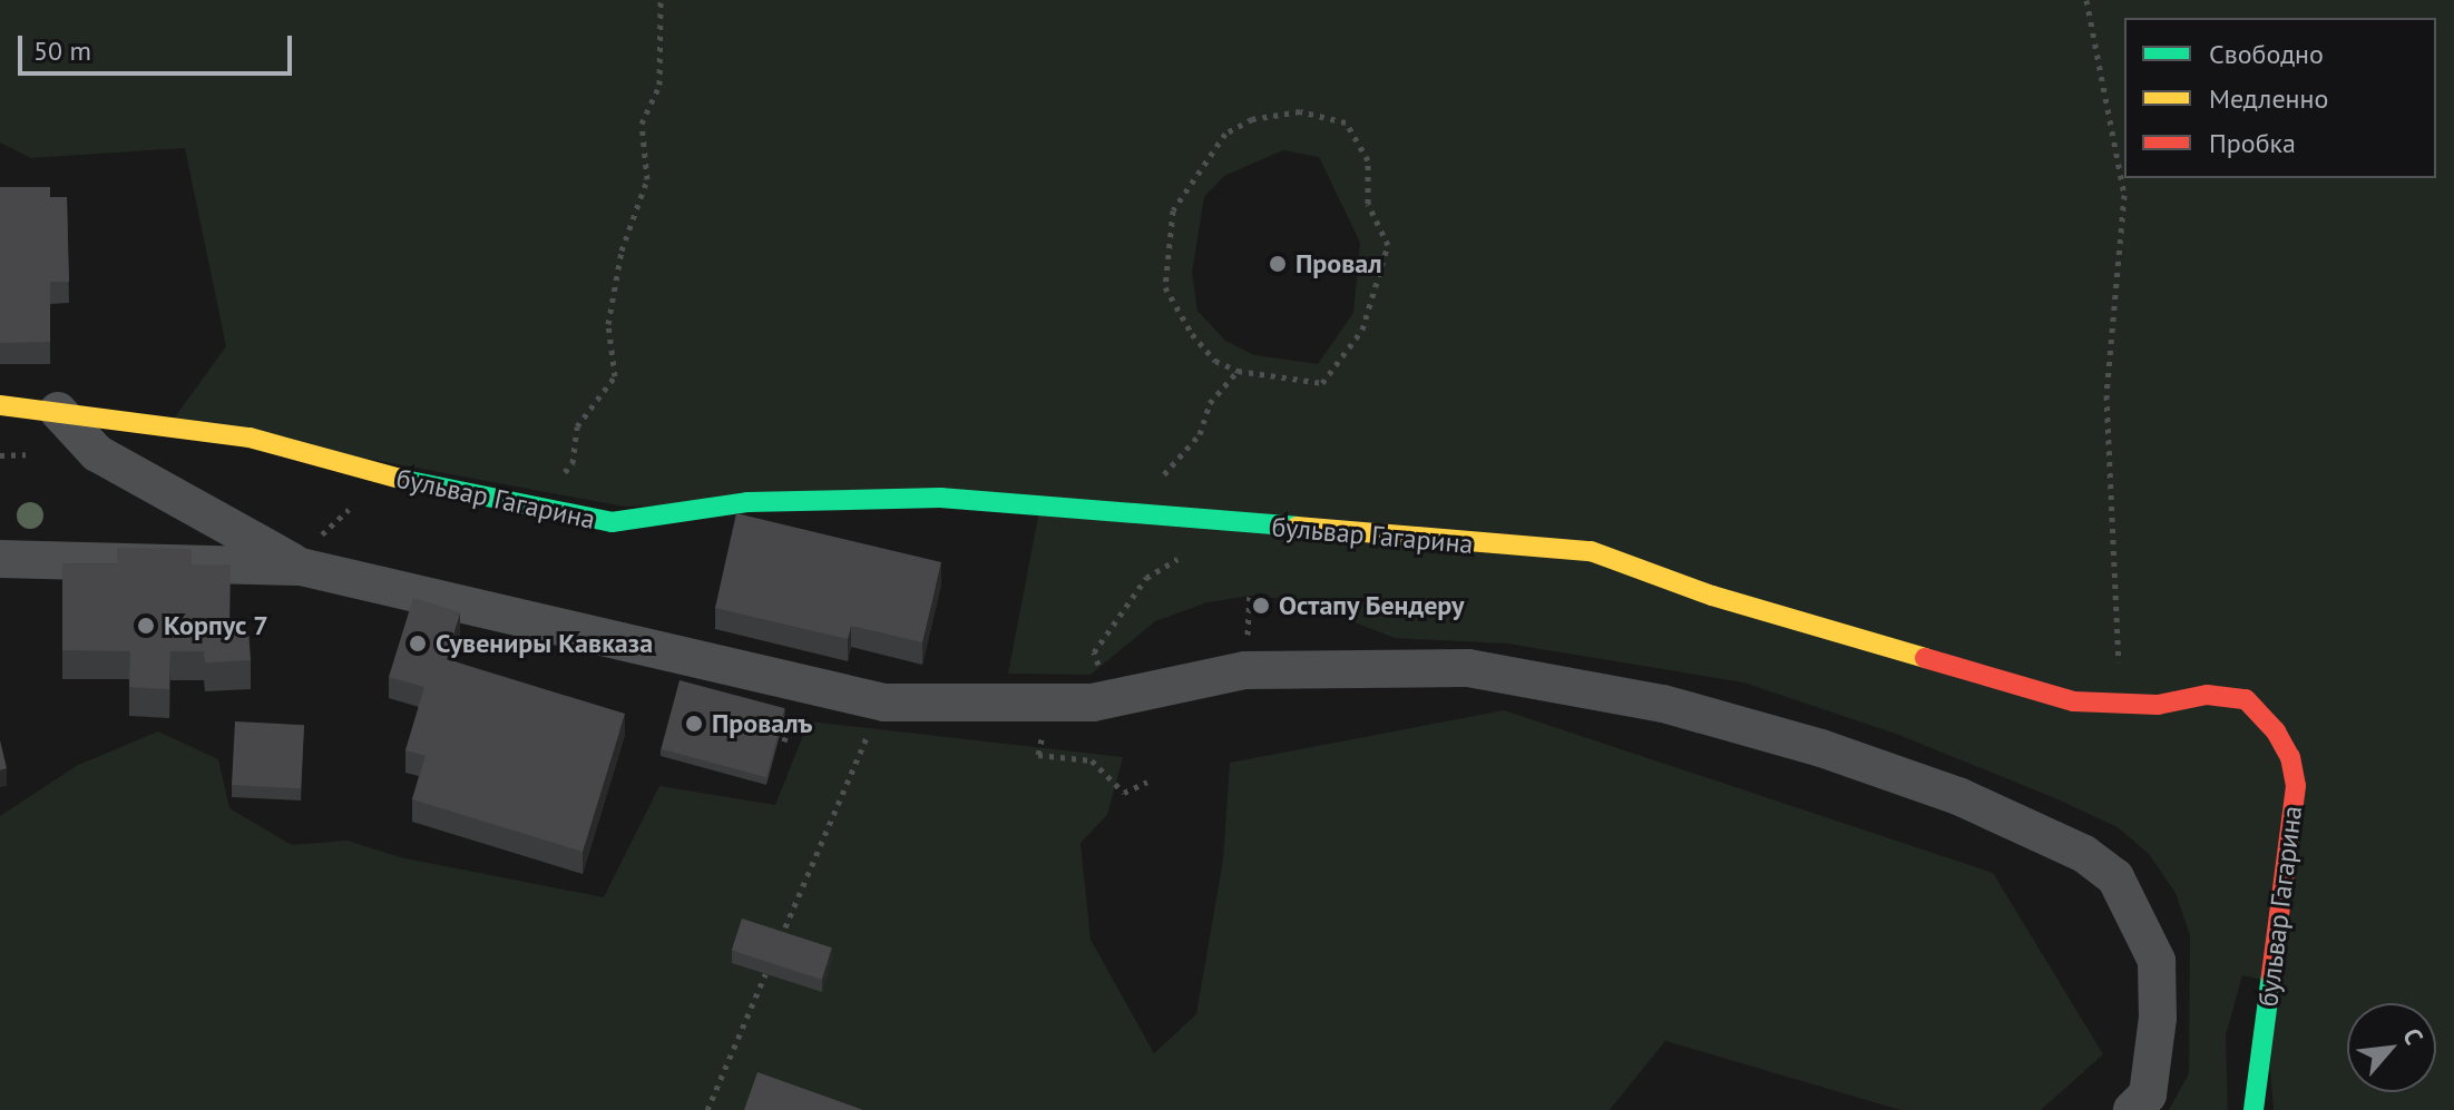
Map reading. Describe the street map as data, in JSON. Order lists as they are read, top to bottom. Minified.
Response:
{"streets":{"street":["бульвар Гагарина"]},"places":["Провал","Остапу Бендеру","Корпус 7","Сувениры Кавказа","Провалъ"],"legend":["Свободно","Медленно","Пробка"],"scale_bar":"50 m","north":"top right"}
